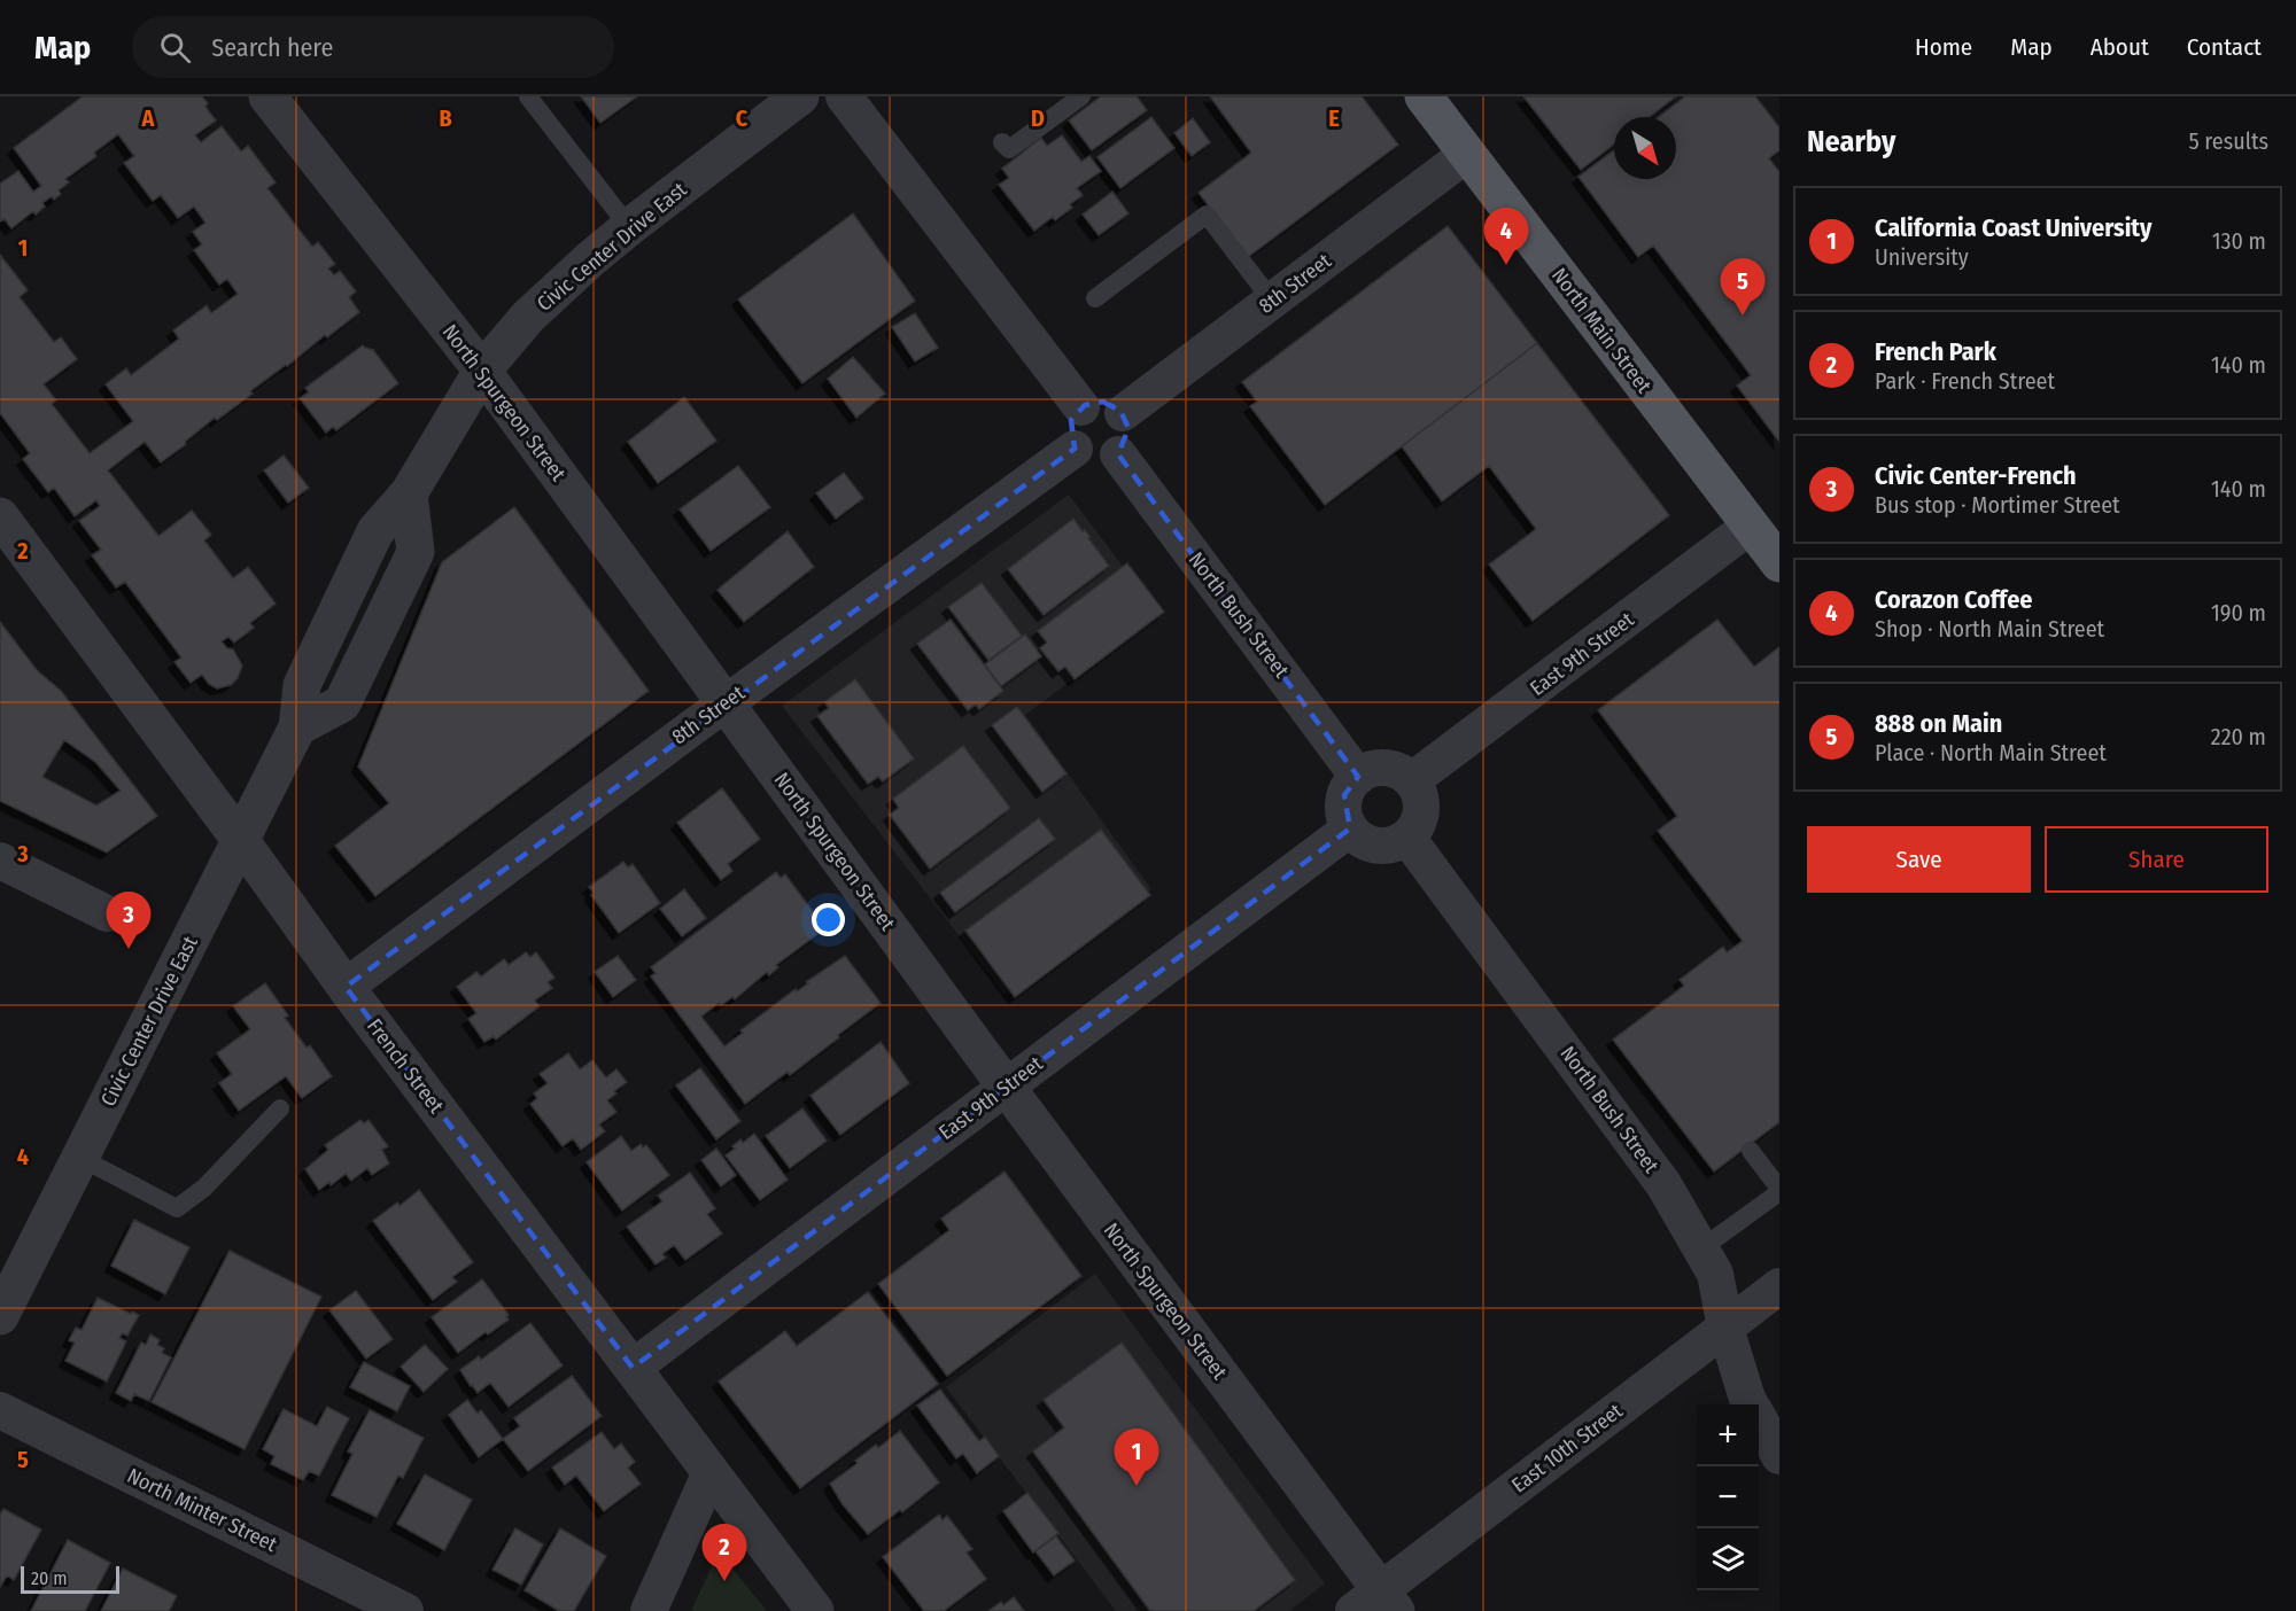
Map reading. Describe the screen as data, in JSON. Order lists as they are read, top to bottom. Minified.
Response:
{"streets":{"main road":["North Main Street"],"street":["Civic Center Drive East","8th Street","North Spurgeon Street","North Bush Street","East 9th Street","French Street","East 10th Street","North Minter Street"]},"crossings":[["Civic Center Drive East","North Spurgeon Street"],["Civic Center Drive East","French Street"],["8th Street","North Main Street"],["8th Street","North Spurgeon Street"],["8th Street","North Bush Street"],["8th Street","French Street"],["North Main Street","East 9th Street"],["North Spurgeon Street","East 9th Street"],["North Spurgeon Street","East 10th Street"],["North Bush Street","East 9th Street"],["North Bush Street","East 10th Street"],["East 9th Street","French Street"]],"scale_bar":"20 m","north":"bottom right","page":{"header":"Map","search":"Search here","nav":["Home","Map","About","Contact"],"heading":["Nearby","5 results"],"list":[{"mark":"1","name":"California Coast University","note":"University","value":"130 m"},{"mark":"2","name":"French Park","note":"Park · French Street","value":"140 m"},{"mark":"3","name":"Civic Center-French","note":"Bus stop · Mortimer Street","value":"140 m"},{"mark":"4","name":"Corazon Coffee","note":"Shop · North Main Street","value":"190 m"},{"mark":"5","name":"888 on Main","note":"Place · North Main Street","value":"220 m"}],"pins":["4","5","3","1","2"],"buttons":["Save","Share"],"map_buttons":["+","−"],"scale":"20 m"},"grid":{"columns":["A","B","C","D","E"],"rows":["1","2","3","4","5"]}}
